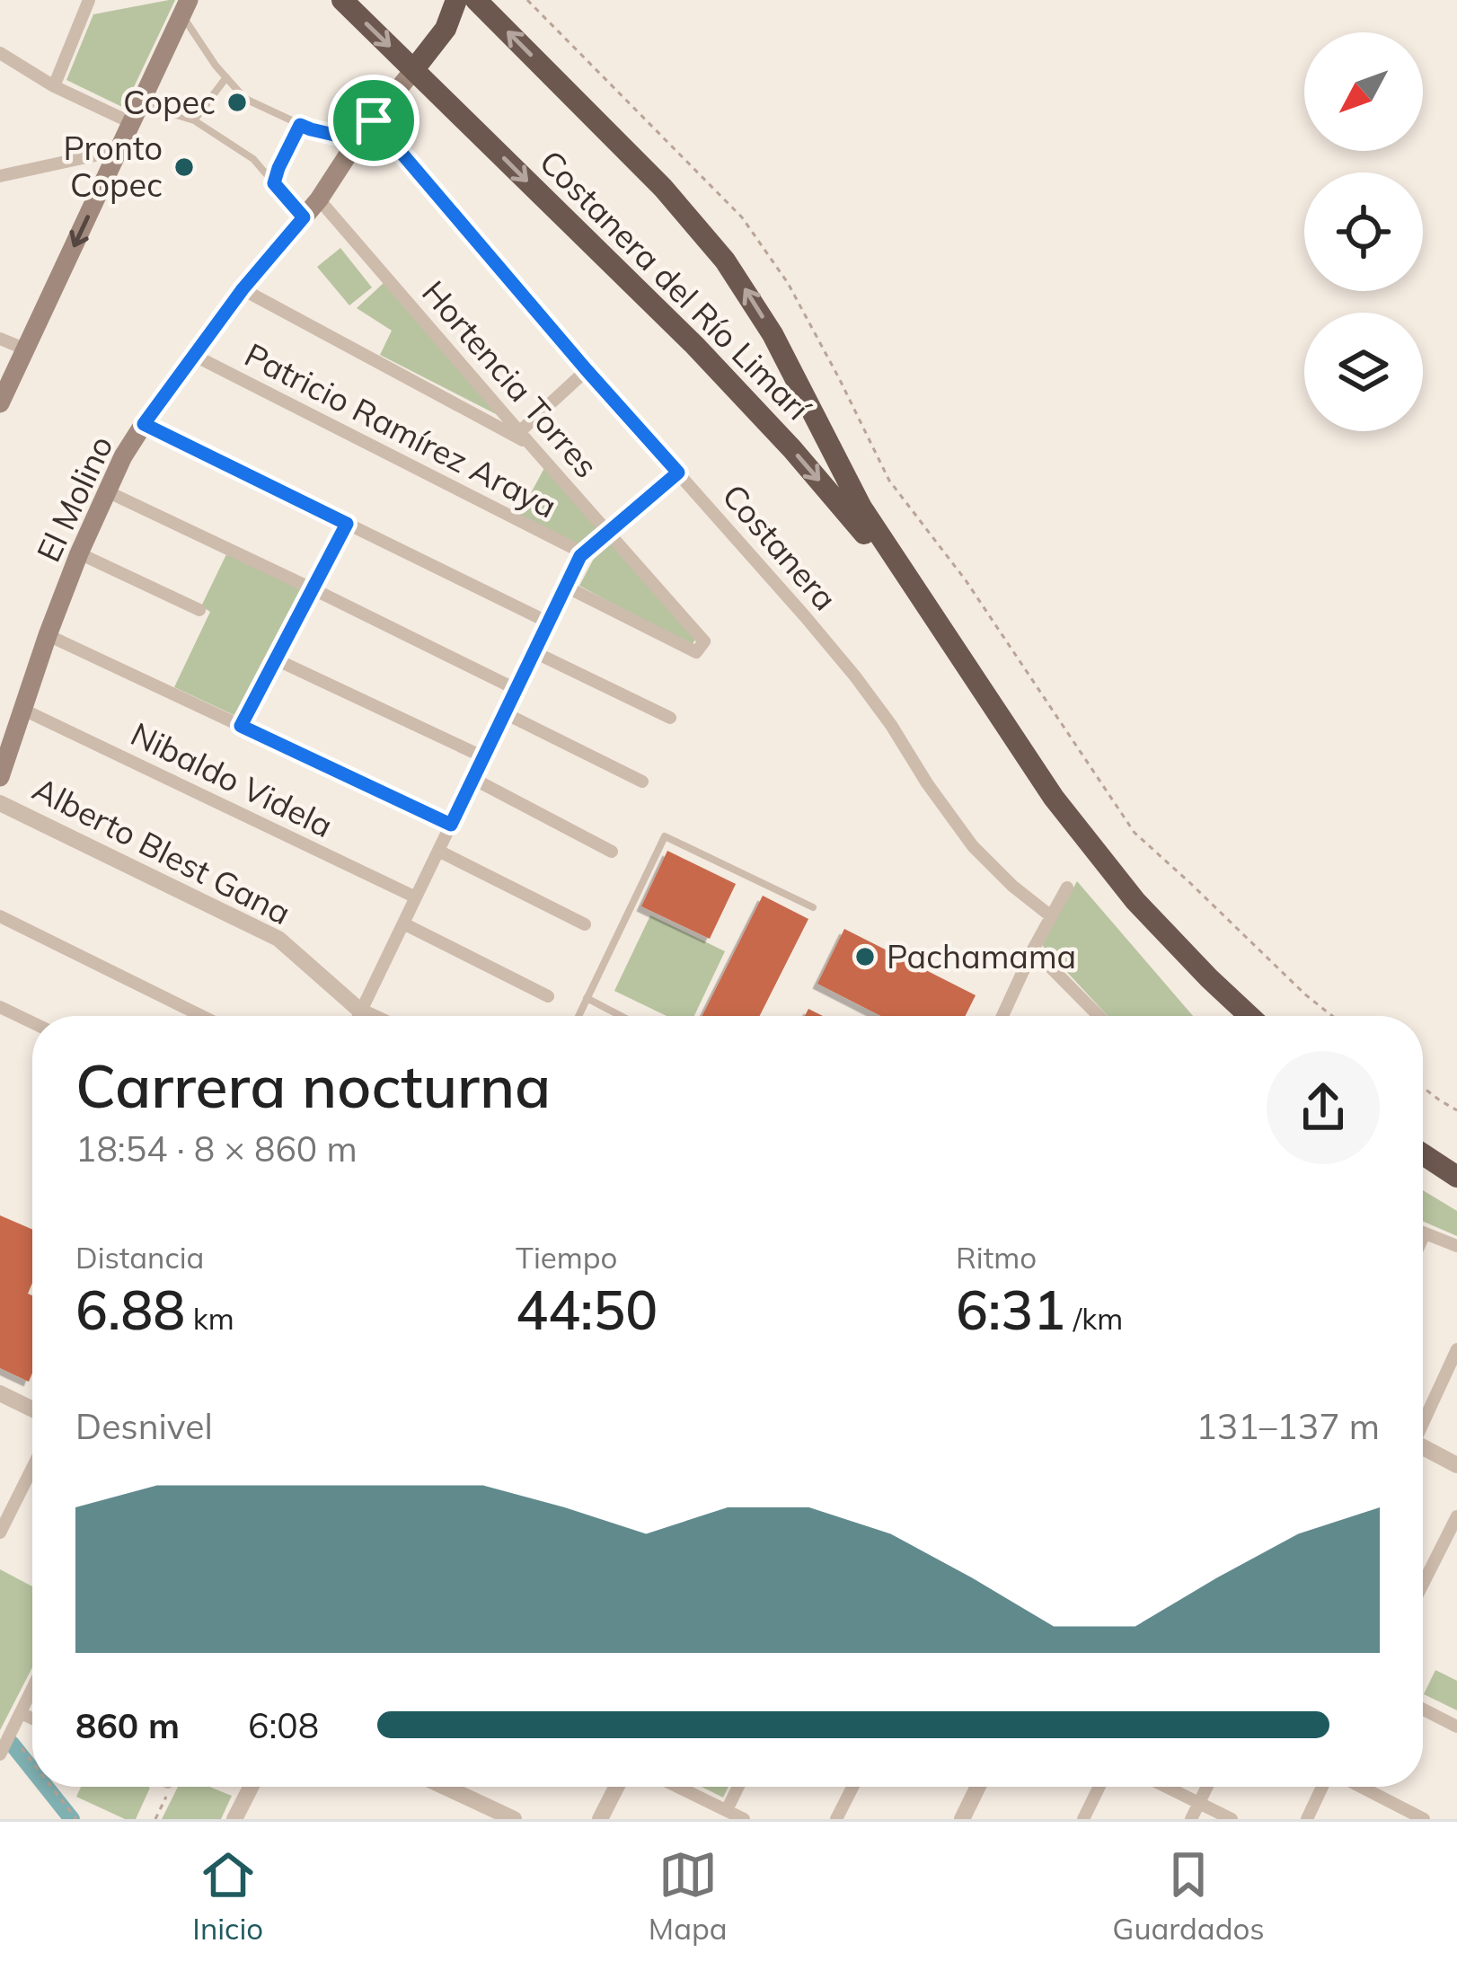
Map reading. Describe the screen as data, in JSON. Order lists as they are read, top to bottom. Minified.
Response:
{"streets":{"highway":["Costanera del Río Limarí"],"main road":["El Molino"],"street":["Hortencia Torres","Patricio Ramírez Araya","Costanera","Nibaldo Videla","Alberto Blest Gana"]},"crossings":[["Costanera del Río Limarí","El Molino"],["Hortencia Torres","El Molino"],["Patricio Ramírez Araya","El Molino"],["El Molino","Costanera"],["El Molino","Nibaldo Videla"]],"places":["Copec","Pronto Copec","Pachamama"],"north":"bottom left","page":{"heading":["Carrera nocturna","18:54 · 8 × 860 m"],"stats":[["Distancia","6.88 km"],["Tiempo","44:50"],["Ritmo","6:31 /km"]],"chart":["Desnivel","131–137 m"],"list":[{"name":"860 m","note":"6:08"}],"tabs":["Inicio","Mapa","Guardados"]}}
